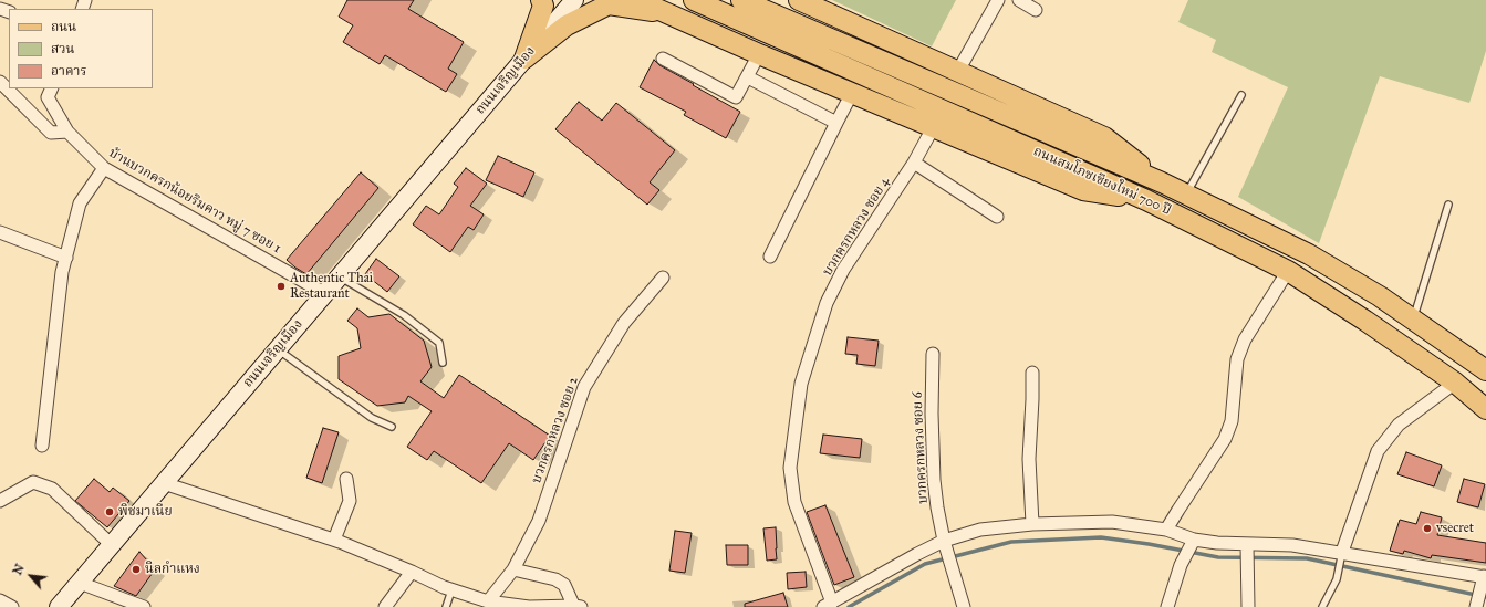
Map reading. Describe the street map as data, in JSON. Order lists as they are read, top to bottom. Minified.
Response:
{"streets":{"main road":["ถนนเจริญเมือง","ถนนสมโภชเชียงใหม่ 700 ปี"],"street":["บ้านบวกครกน้อยริมคาว หมู่ 7 ซอย 1","บวกครกหลวง ซอย 4","บวกครกหลวง ซอย 2","บวกครกหลวง ซอย 6"]},"crossings":[["ถนนเจริญเมือง","บ้านบวกครกน้อยริมคาว หมู่ 7 ซอย 1"]],"places":["Authentic Thai Restaurant","พิชมาเนีย","vsecret","นิลกําแหง"],"legend":["ถนน","สวน","อาคาร"],"north":"top left"}
